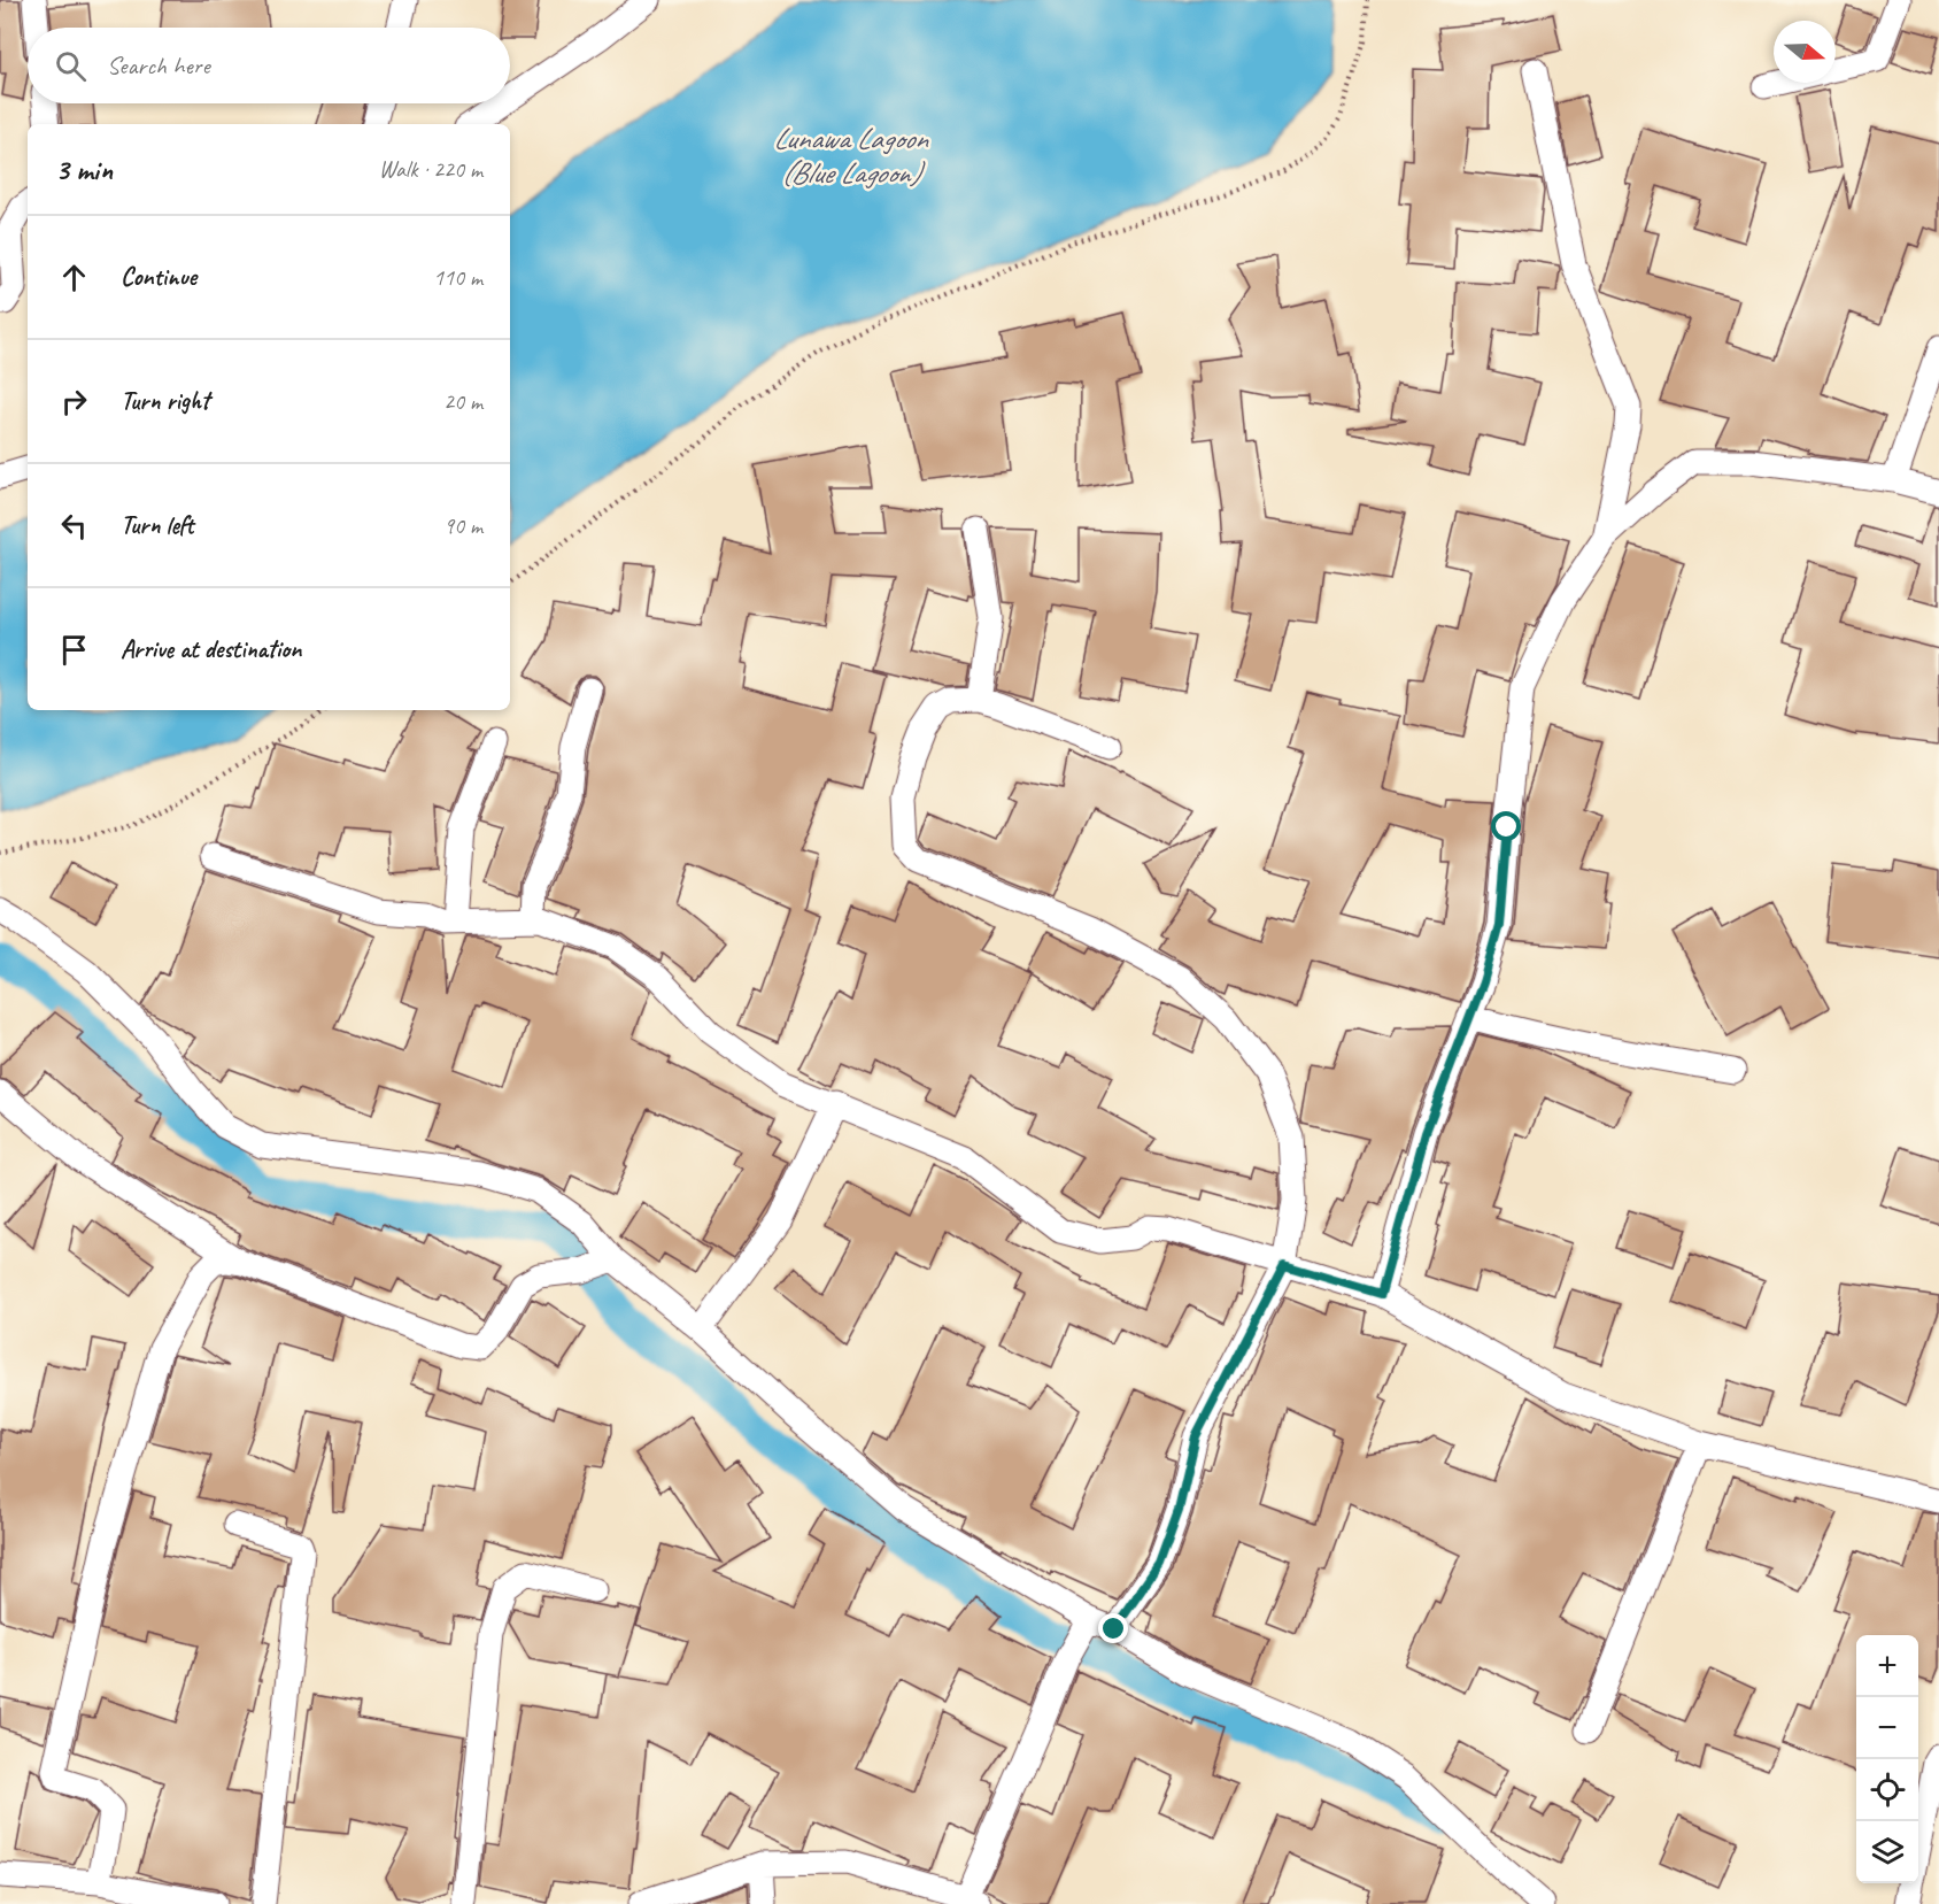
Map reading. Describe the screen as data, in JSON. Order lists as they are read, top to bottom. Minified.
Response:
{"water":["Lunawa Lagoon (Blue Lagoon)"],"north":"right","page":{"search":"Search here","heading":["3 min","Walk · 220 m"],"list":[["Continue","110 m"],["Turn right","20 m"],["Turn left","90 m"],"Arrive at destination"],"map_buttons":["+","−"]}}
